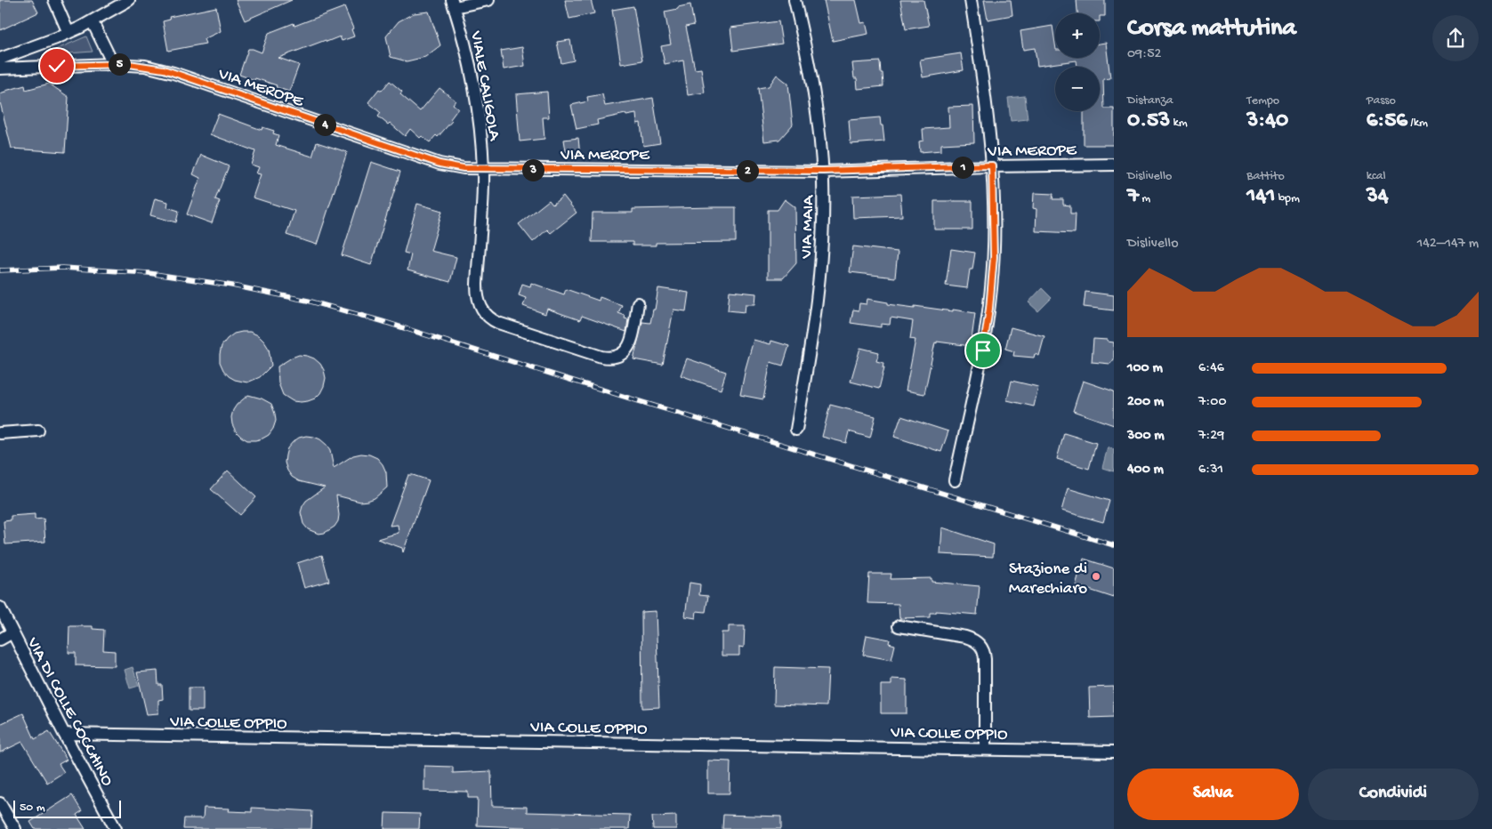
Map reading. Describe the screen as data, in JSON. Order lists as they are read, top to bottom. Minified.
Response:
{"streets":{"street":["VIA MEROPE","VIALE CALIGOLA","VIA MAIA","VIA DI COLLE COCCHINO","VIA COLLE OPPIO"]},"crossings":[["VIA MEROPE","VIALE CALIGOLA"],["VIA MEROPE","VIA MAIA"],["VIA DI COLLE COCCHINO","VIA COLLE OPPIO"]],"places":["Stazione di Marechiaro"],"scale_bar":"50 m","page":{"heading":["Corsa mattutina","09:52"],"map_buttons":["+","−"],"pins":["5","4","1","3","2"],"stats":[["Distanza","0.53 km"],["Tempo","3:40"],["Passo","6:56 /km"],["Dislivello","7 m"],["Battito","141 bpm"],["kcal","34"]],"chart":["Dislivello","142–147 m"],"list":[{"name":"100 m","note":"6:46"},{"name":"200 m","note":"7:00"},{"name":"300 m","note":"7:29"},{"name":"400 m","note":"6:31"}],"buttons":["Salva","Condividi"],"scale":"50 m"}}
